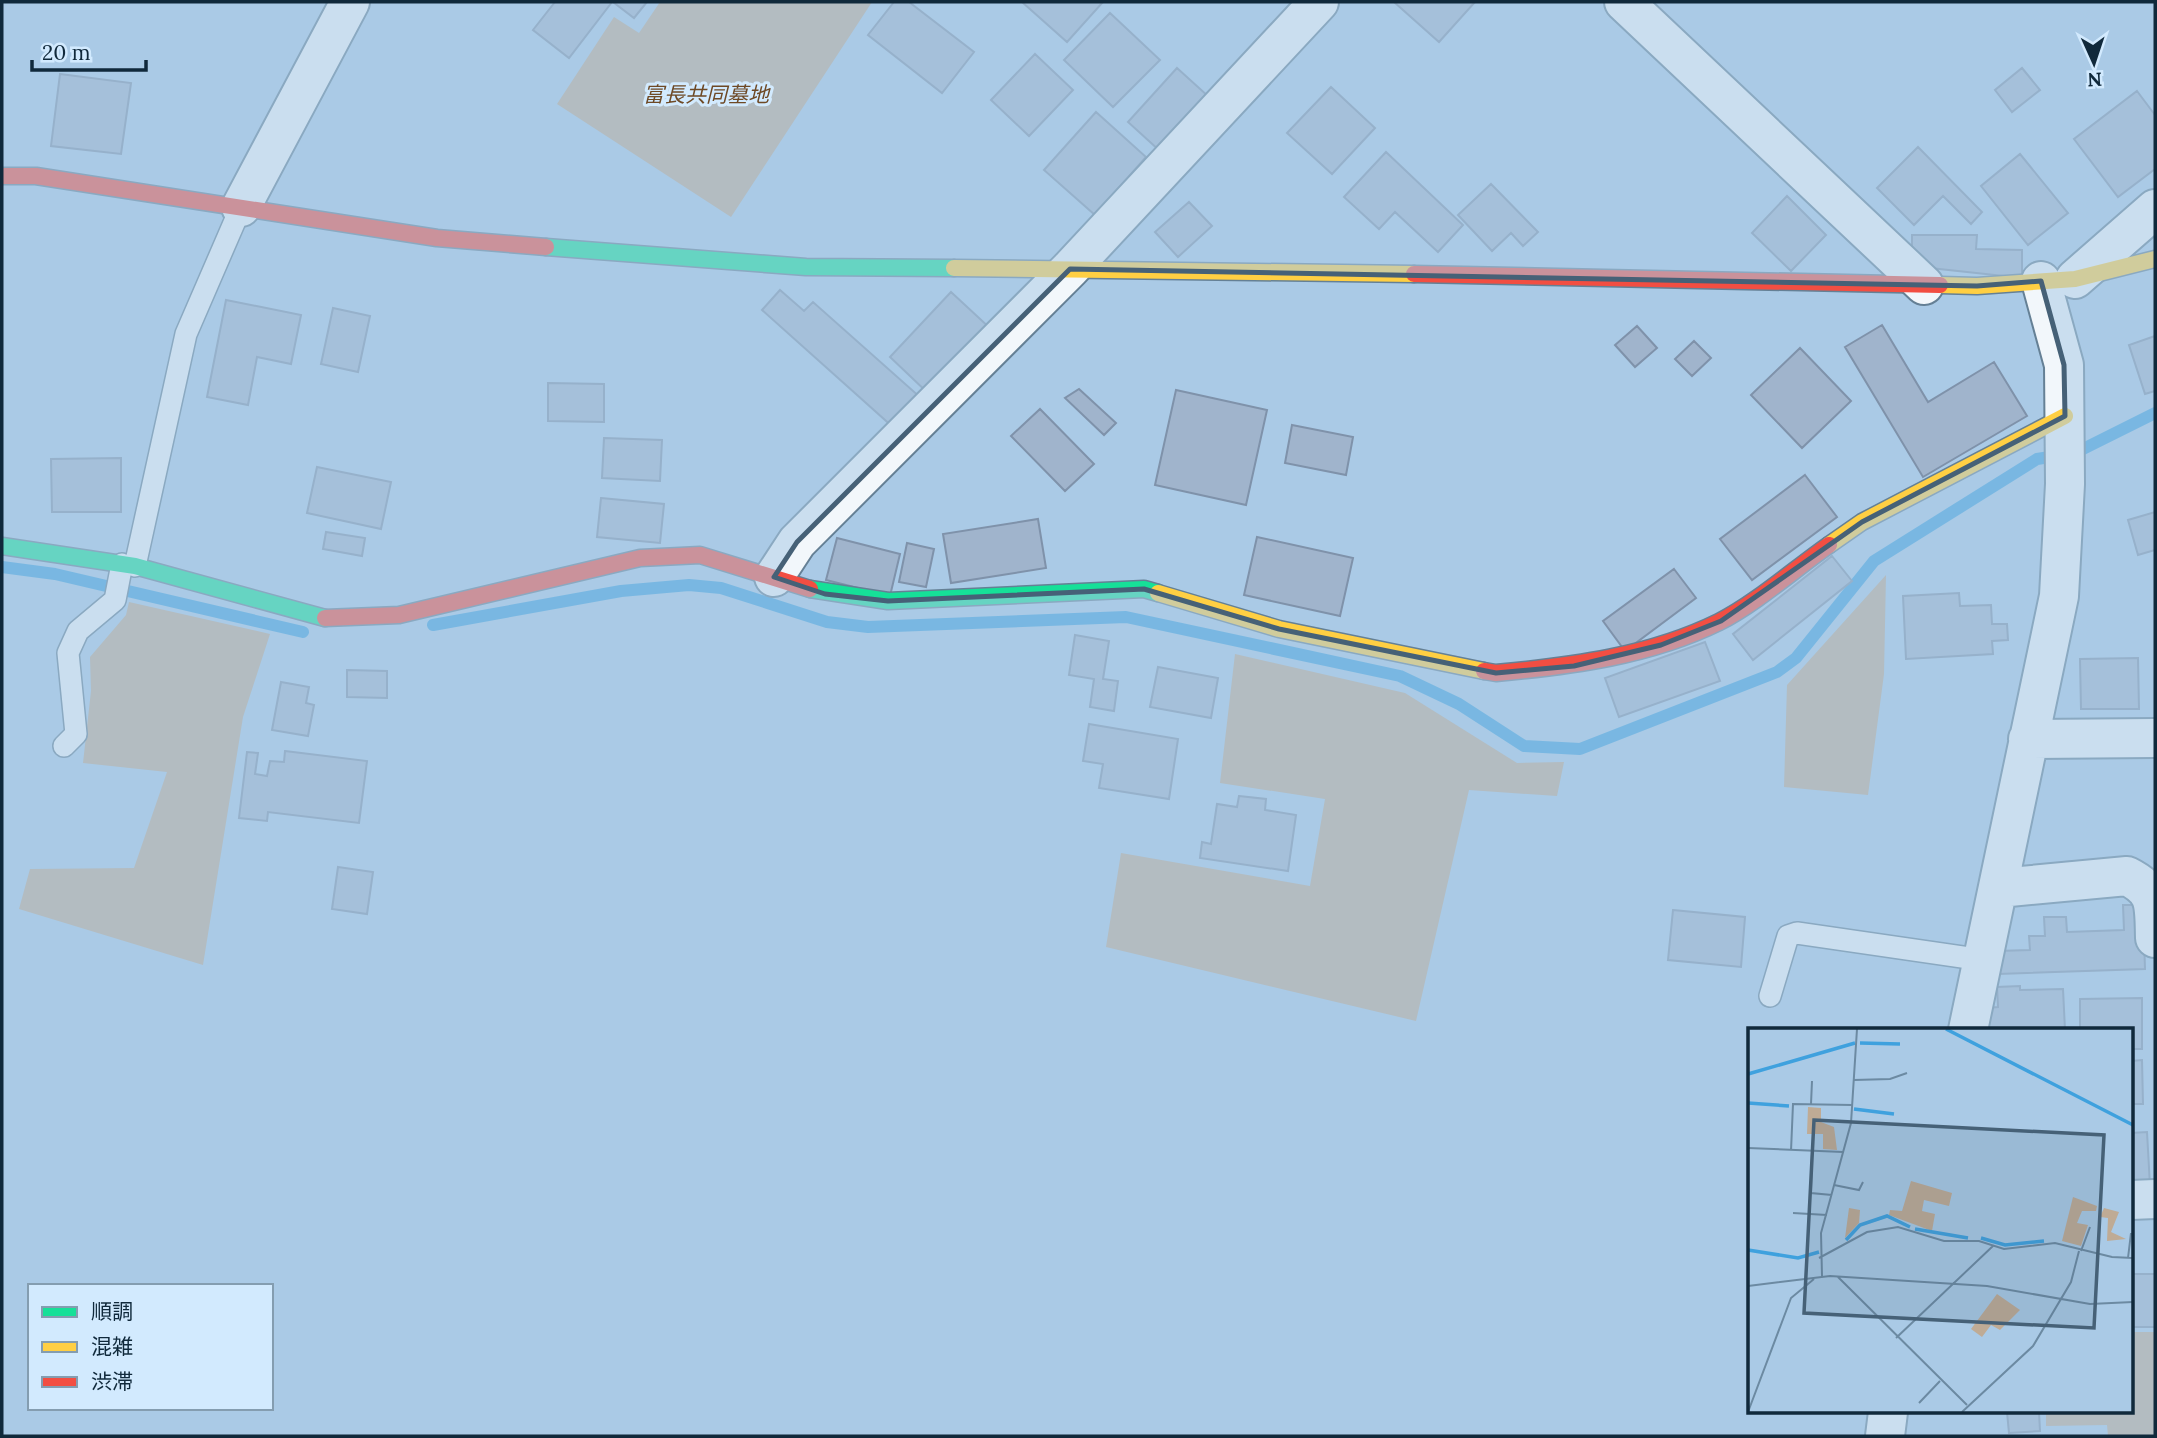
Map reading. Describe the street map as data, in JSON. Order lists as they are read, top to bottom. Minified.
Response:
{"parks":["富長共同墓地"],"legend":["順調","混雑","渋滞"],"scale_bar":"20 m","north":"bottom"}
